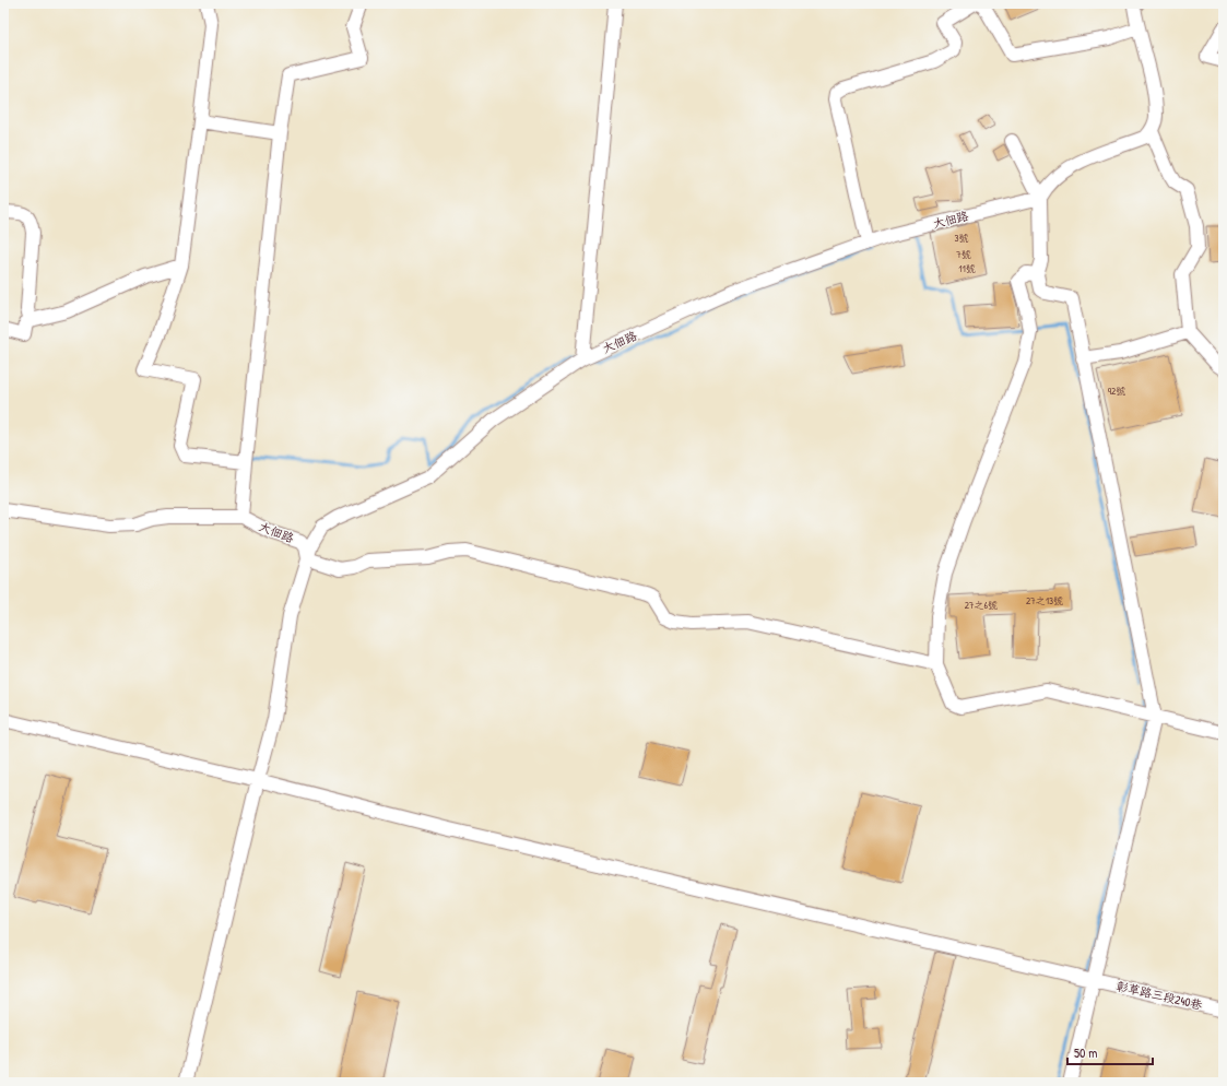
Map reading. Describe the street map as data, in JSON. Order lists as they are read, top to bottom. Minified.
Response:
{"streets":{"street":["大佃路","彰草路三段240巷"]},"house_numbers":["3號","7號","11號","92號","27之13號","27之6號"],"scale_bar":"50 m"}
